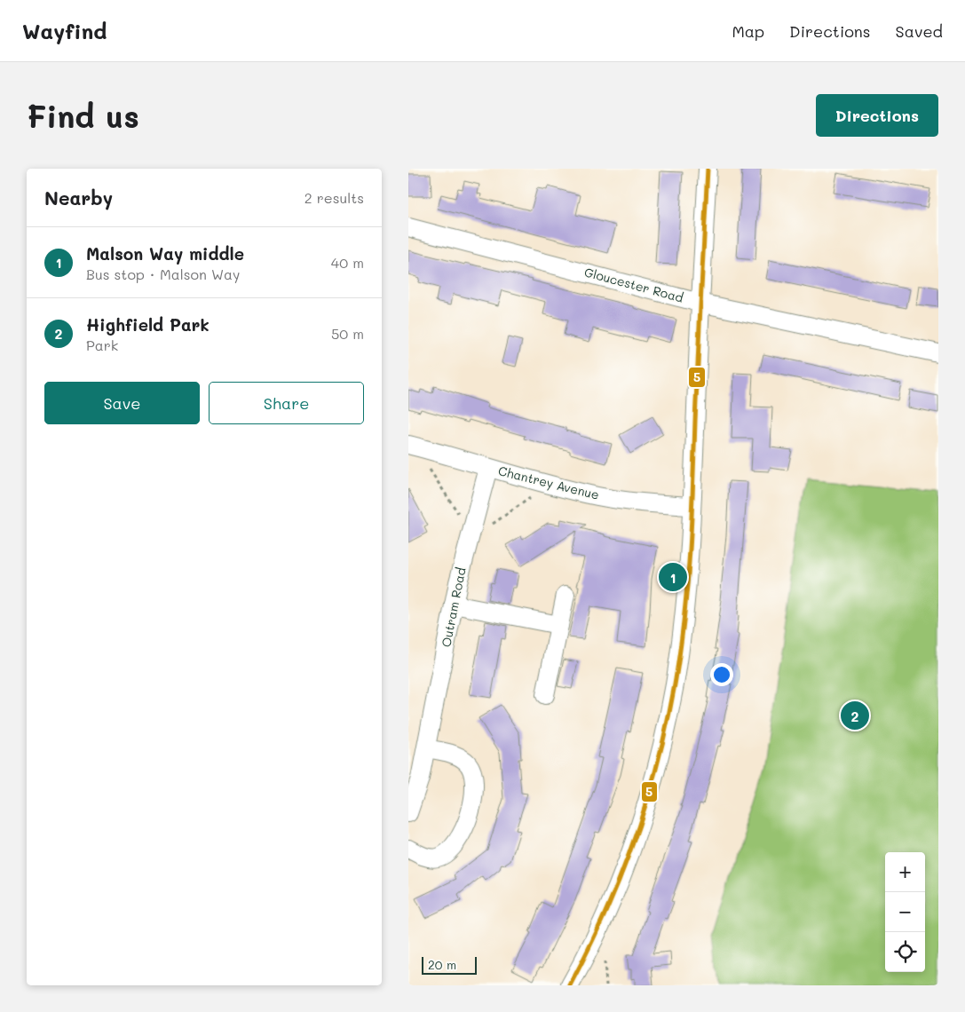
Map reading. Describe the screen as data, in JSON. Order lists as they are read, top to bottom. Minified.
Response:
{"streets":{"street":["Gloucester Road","Chantrey Avenue","Outram Road"]},"crossings":[["Chantrey Avenue","Outram Road"]],"lines":["transit line 5"],"scale_bar":"20 m","page":{"header":"Wayfind","nav":["Map","Directions","Saved"],"buttons":["Directions",["Save","Share"]],"title":"Find us","heading":["Nearby","2 results"],"list":[{"mark":"1","name":"Malson Way middle","note":"Bus stop · Malson Way","value":"40 m"},{"mark":"2","name":"Highfield Park","note":"Park","value":"50 m"}],"pins":["1","2"],"map_buttons":["+","−"],"scale":"20 m"}}
